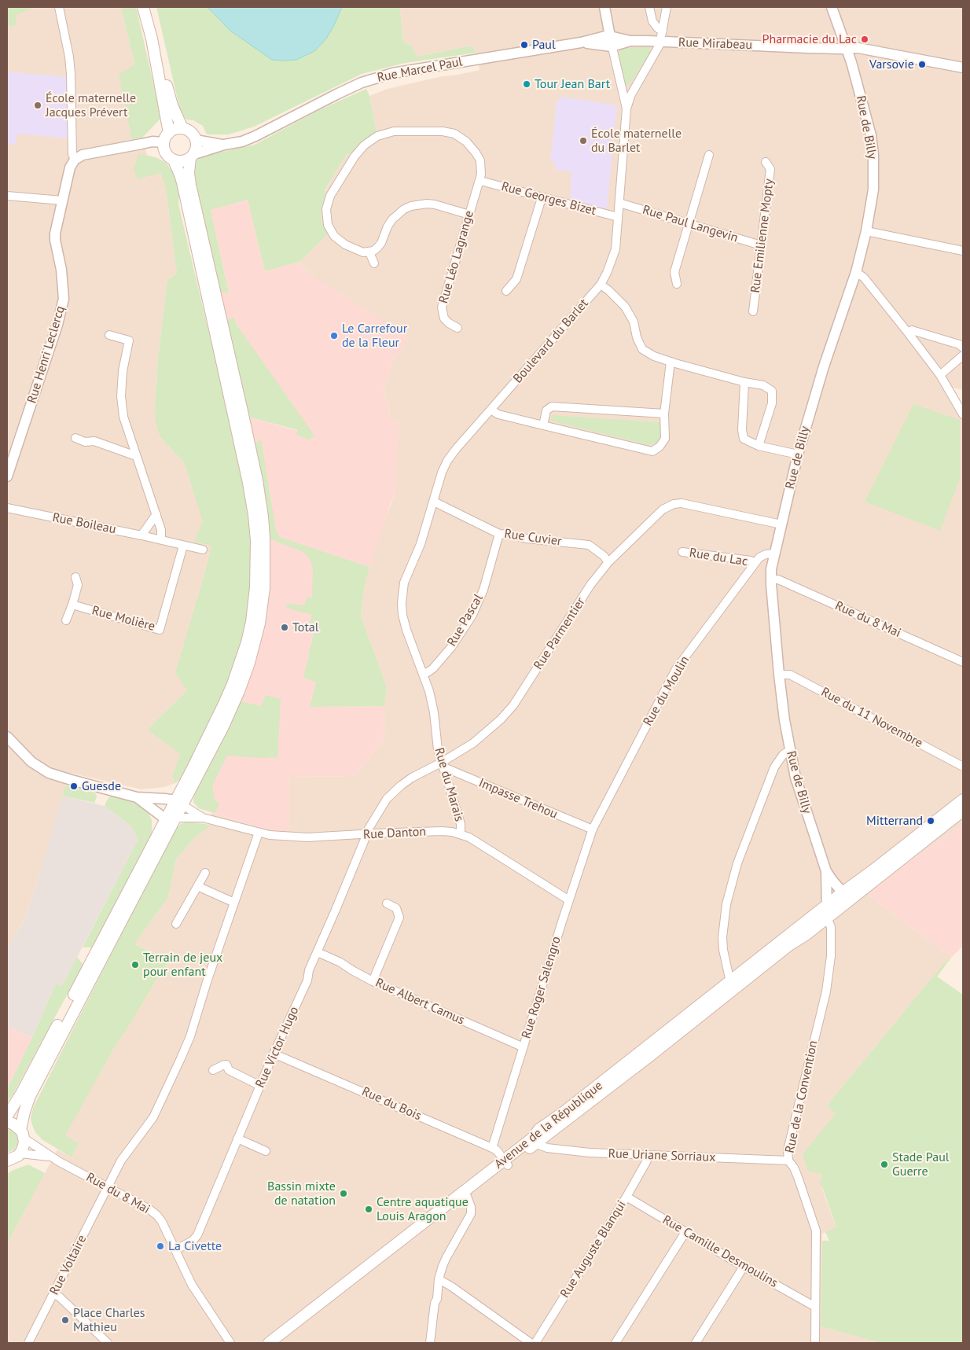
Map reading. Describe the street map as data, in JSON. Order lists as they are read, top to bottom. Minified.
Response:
{"streets":{"main road":["Avenue de la République"],"street":["Rue Mirabeau","Rue Marcel Paul","Rue de Billy","Rue Georges Bizet","Rue Paul Langevin","Rue Emilienne Mopty","Rue Léo Lagrange","Boulevard du Barlet","Rue Henri Leclercq","Rue Boileau","Rue Cuvier","Rue du Lac","Rue Molière","Rue du 8 Mai","Rue Pascal","Rue Parmentier","Rue du Moulin","Rue du 11 Novembre","Rue du Marais","Impasse Trehou","Rue Danton","Rue Roger Salengro","Rue Albert Camus","Rue Victor Hugo","Rue de la Convention","Rue du Bois","Rue Uriane Sorriaux","Rue Auguste Blanqui","Rue Camille Desmoulins","Rue Voltaire"]},"crossings":[["Rue Mirabeau","Rue Marcel Paul"],["Rue Mirabeau","Rue de Billy"],["Rue Mirabeau","Boulevard du Barlet"],["Rue Marcel Paul","Boulevard du Barlet"],["Rue de Billy","Rue du 8 Mai"],["Rue de Billy","Rue Parmentier"],["Rue de Billy","Rue du Moulin"],["Rue de Billy","Rue du 11 Novembre"],["Rue de Billy","Rue de la Convention"],["Rue de Billy","Avenue de la République"],["Rue Georges Bizet","Rue Léo Lagrange"],["Rue Georges Bizet","Boulevard du Barlet"],["Rue Paul Langevin","Rue Emilienne Mopty"],["Rue Paul Langevin","Boulevard du Barlet"],["Boulevard du Barlet","Rue Cuvier"],["Boulevard du Barlet","Rue Pascal"],["Boulevard du Barlet","Rue du Marais"],["Rue Cuvier","Rue Pascal"],["Rue Cuvier","Rue Parmentier"],["Rue du Lac","Rue du Moulin"],["Rue du 8 Mai","Rue Victor Hugo"],["Rue du 8 Mai","Rue Voltaire"],["Rue Pascal","Rue du Marais"],["Rue Parmentier","Rue du Marais"],["Rue Parmentier","Impasse Trehou"],["Rue Parmentier","Rue Danton"],["Rue Parmentier","Rue Victor Hugo"],["Rue du Moulin","Impasse Trehou"],["Rue du Moulin","Rue Roger Salengro"],["Rue du Marais","Impasse Trehou"],["Rue du Marais","Rue Danton"],["Impasse Trehou","Rue Roger Salengro"],["Rue Danton","Rue Roger Salengro"],["Rue Danton","Rue Victor Hugo"],["Rue Danton","Rue Voltaire"],["Rue Roger Salengro","Rue Albert Camus"],["Rue Roger Salengro","Rue du Bois"],["Rue Albert Camus","Rue Victor Hugo"],["Rue Victor Hugo","Rue du Bois"],["Rue de la Convention","Avenue de la République"],["Rue de la Convention","Rue Uriane Sorriaux"],["Rue de la Convention","Rue Camille Desmoulins"],["Rue du Bois","Avenue de la République"],["Avenue de la République","Rue Uriane Sorriaux"],["Rue Uriane Sorriaux","Rue Auguste Blanqui"],["Rue Auguste Blanqui","Rue Camille Desmoulins"]],"places":["Pharmacie du Lac","Paul","Varsovie","Tour Jean Bart","École maternelle Jacques Prévert","École maternelle du Barlet","Le Carrefour de la Fleur","Total","Guesde","Mitterrand","Terrain de jeux pour enfant","Stade Paul Guerre","Bassin mixte de natation","Centre aquatique Louis Aragon","La Civette","Place Charles Mathieu"]}
